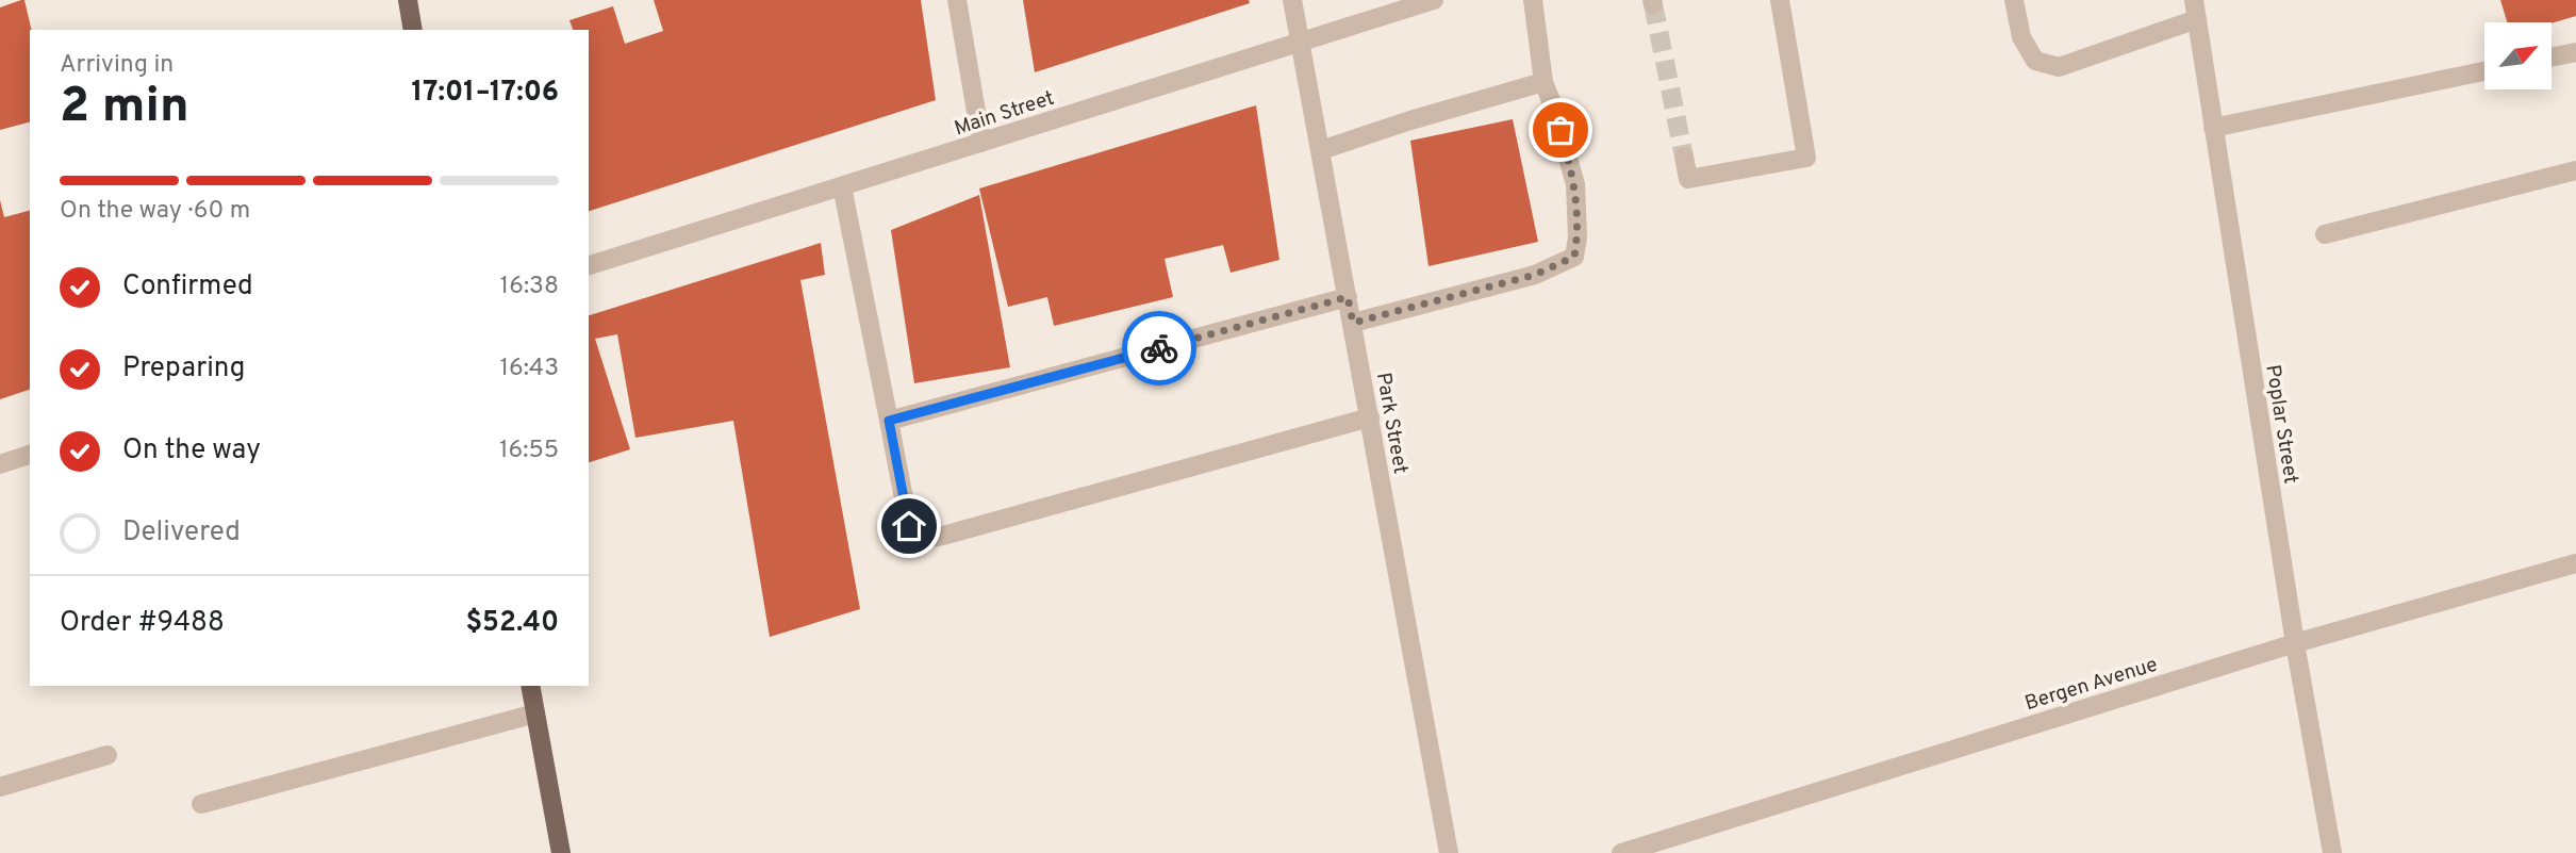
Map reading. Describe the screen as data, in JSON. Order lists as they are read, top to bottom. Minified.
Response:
{"streets":{"street":["Main Street","Park Street","Poplar Street","Bergen Avenue"]},"crossings":[["Main Street","Park Street"],["Poplar Street","Bergen Avenue"]],"north":"top right","page":{"heading":["2 min","Arriving in","17:01–17:06"],"panel":["Order #9488","$52.40"],"bar":"On the way · 60 m","list":[["Confirmed","16:38"],["Preparing","16:43"],["On the way","16:55"],"Delivered"]}}
